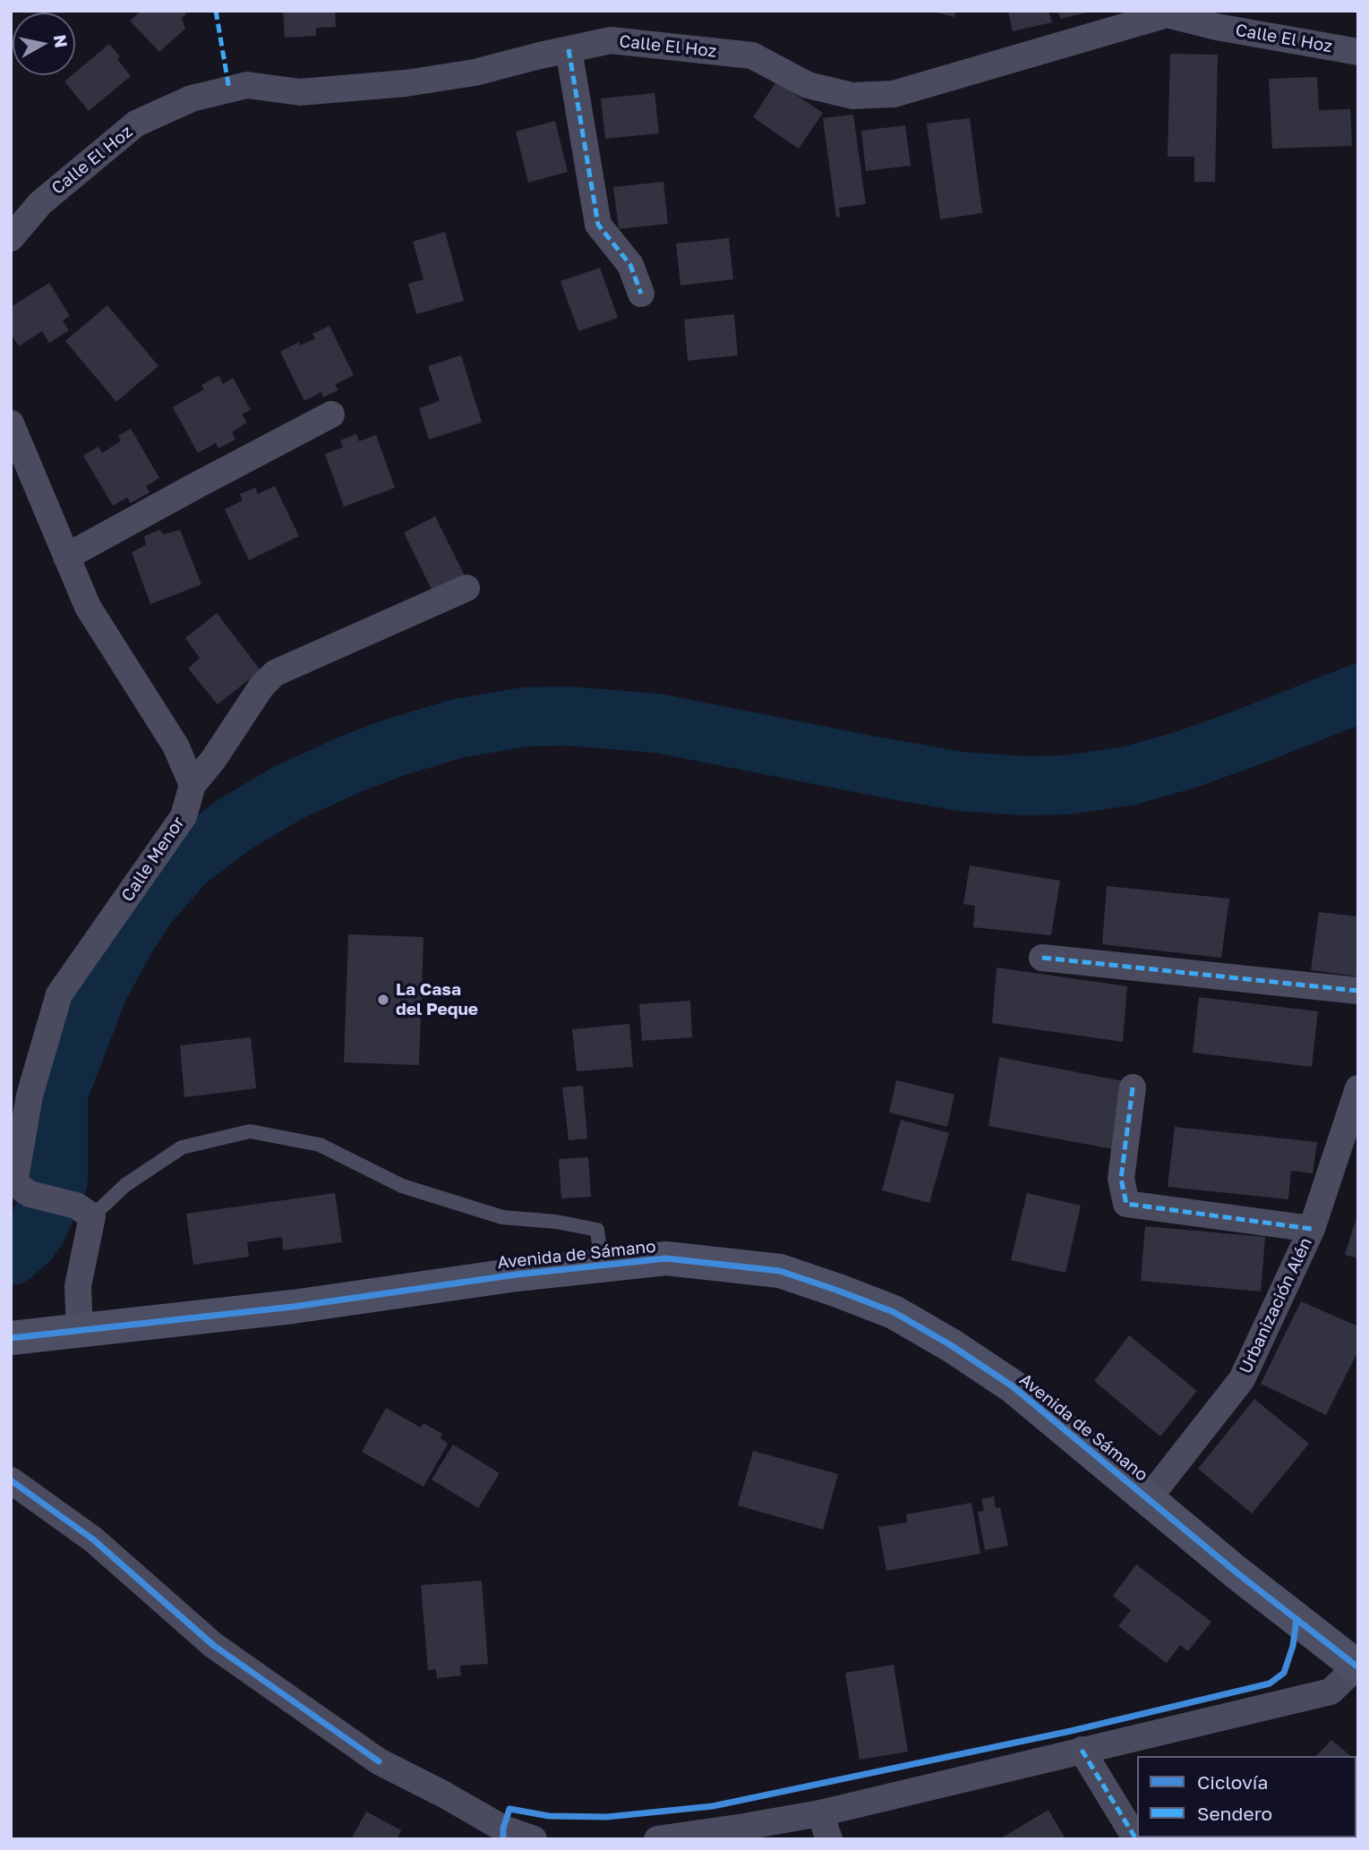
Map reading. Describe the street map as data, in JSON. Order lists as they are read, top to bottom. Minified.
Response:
{"streets":{"street":["Calle El Hoz","Calle Menor","Avenida de Sámano","Urbanización Alén"]},"crossings":[["Avenida de Sámano","Urbanización Alén"]],"places":["La Casa del Peque"],"legend":["Ciclovía","Sendero"],"north":"right"}
